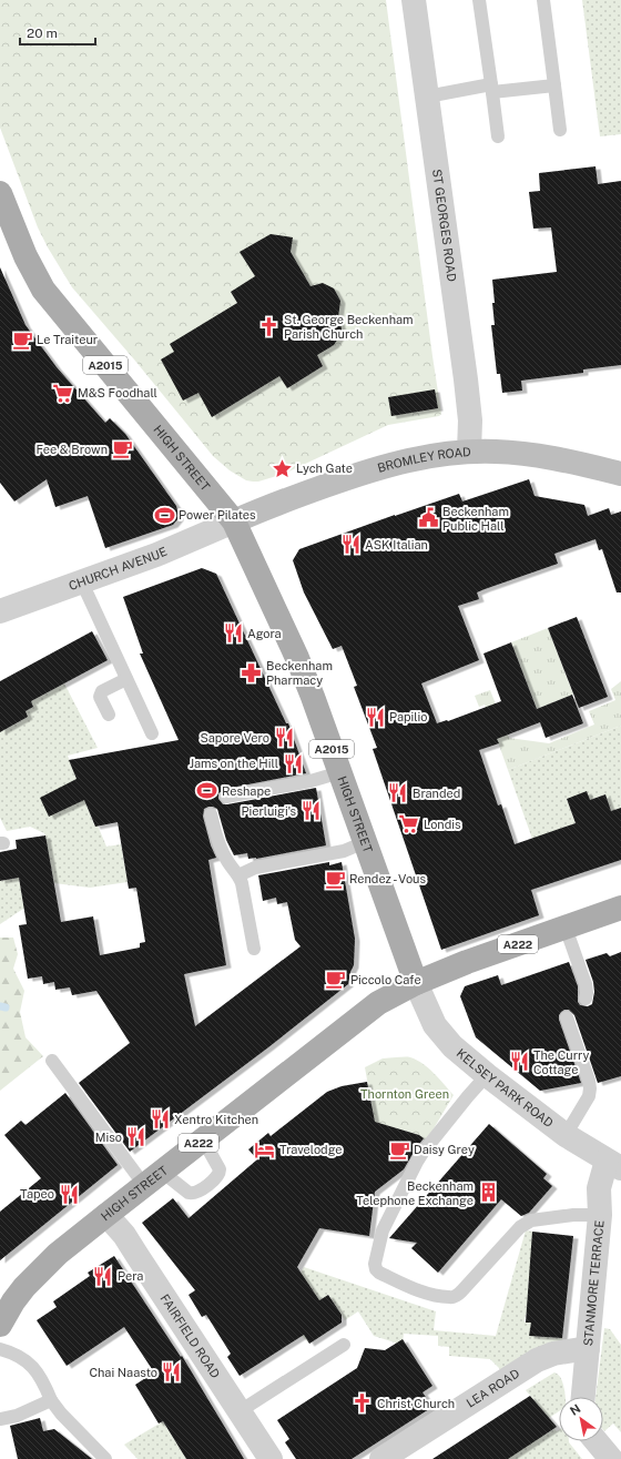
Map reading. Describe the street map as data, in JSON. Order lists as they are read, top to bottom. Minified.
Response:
{"streets":{"main road":["A2015","HIGH STREET","BROMLEY ROAD","A222"],"street":["ST GEORGES ROAD","CHURCH AVENUE","KELSEY PARK ROAD","STANMORE TERRACE","FAIRFIELD ROAD","LEA ROAD"]},"crossings":[["ST GEORGES ROAD","BROMLEY ROAD"],["HIGH STREET","BROMLEY ROAD"],["HIGH STREET","CHURCH AVENUE"],["HIGH STREET","A222"],["HIGH STREET","KELSEY PARK ROAD"],["HIGH STREET","FAIRFIELD ROAD"],["BROMLEY ROAD","CHURCH AVENUE"],["A222","KELSEY PARK ROAD"],["KELSEY PARK ROAD","STANMORE TERRACE"],["STANMORE TERRACE","LEA ROAD"]],"parks":["Thornton Green"],"places":{"church":["St. George Beckenham Parish Church","Christ Church"],"cafe":["Le Traiteur","Fee & Brown","Rendez - Vous","Piccolo Cafe","Daisy Grey"],"supermarket":["M&S Foodhall","Londis"],"place":["Lych Gate"],"sports":["Power Pilates","Reshape"],"public building":["Beckenham Public Hall"],"restaurant":["ASK Italian","Agora","Papilio","Sapore Vero","Jams on the Hill","Branded","Pierluigi's","The Curry Cottage","Xentro Kitchen","Miso","Tapeo","Pera","Chai Naasto"],"pharmacy":["Beckenham Pharmacy"],"hotel":["Travelodge"],"building":["Beckenham Telephone Exchange"]},"scale_bar":"20 m","north":"top left"}
